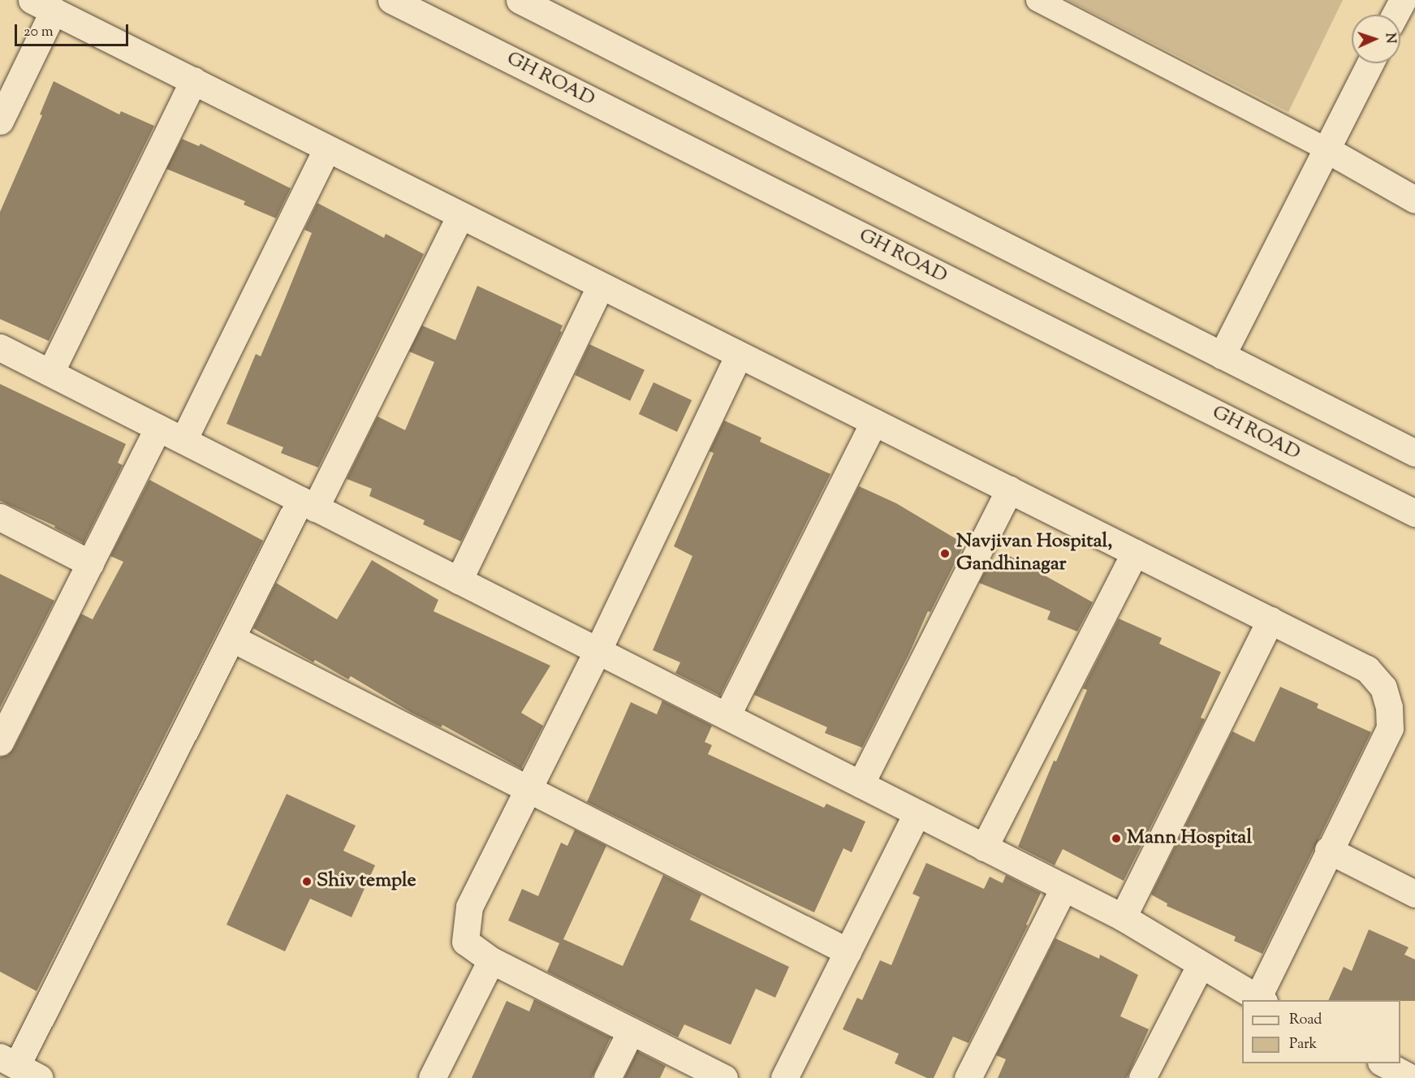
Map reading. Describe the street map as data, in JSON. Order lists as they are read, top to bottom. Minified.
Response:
{"streets":{"street":["GH ROAD"]},"places":["Navjivan Hospital, Gandhinagar","Mann Hospital","Shiv temple"],"legend":["Road","Park"],"scale_bar":"20 m","north":"right"}
